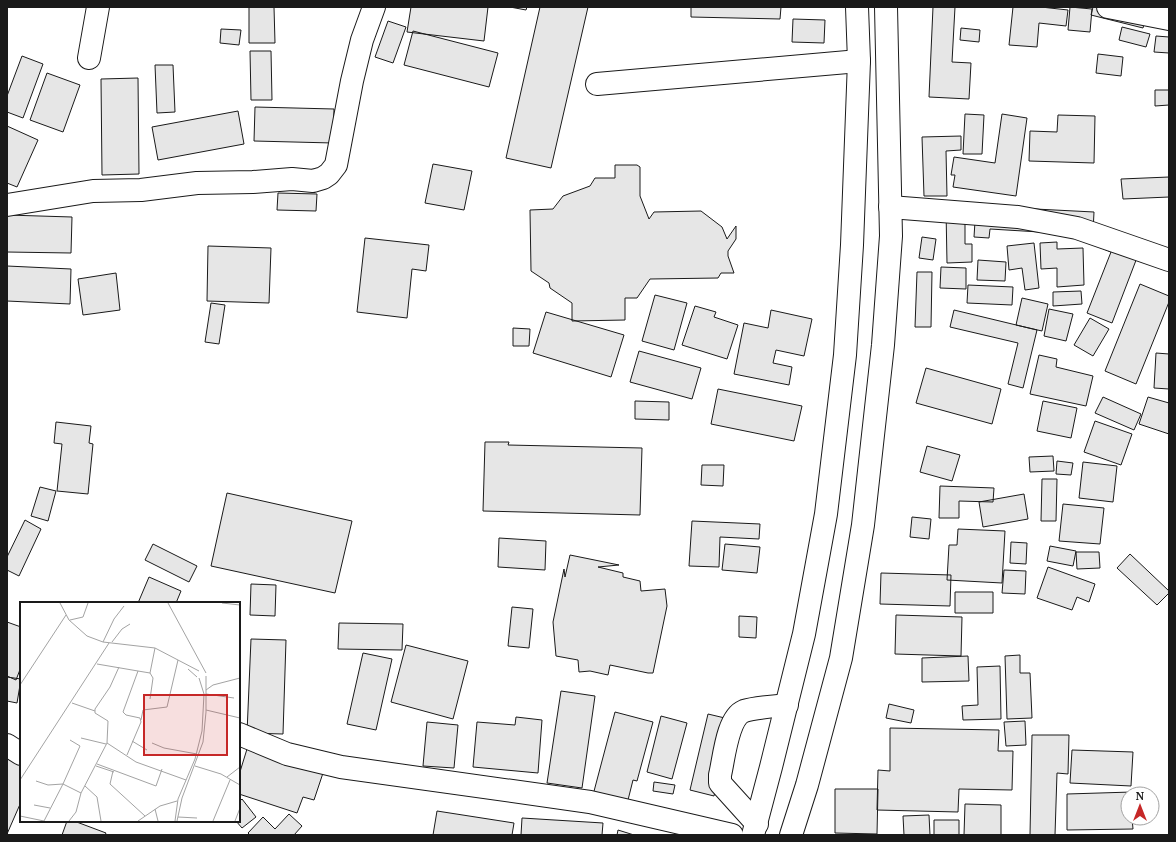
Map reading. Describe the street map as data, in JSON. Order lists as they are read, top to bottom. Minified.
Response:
{"north":"top"}
